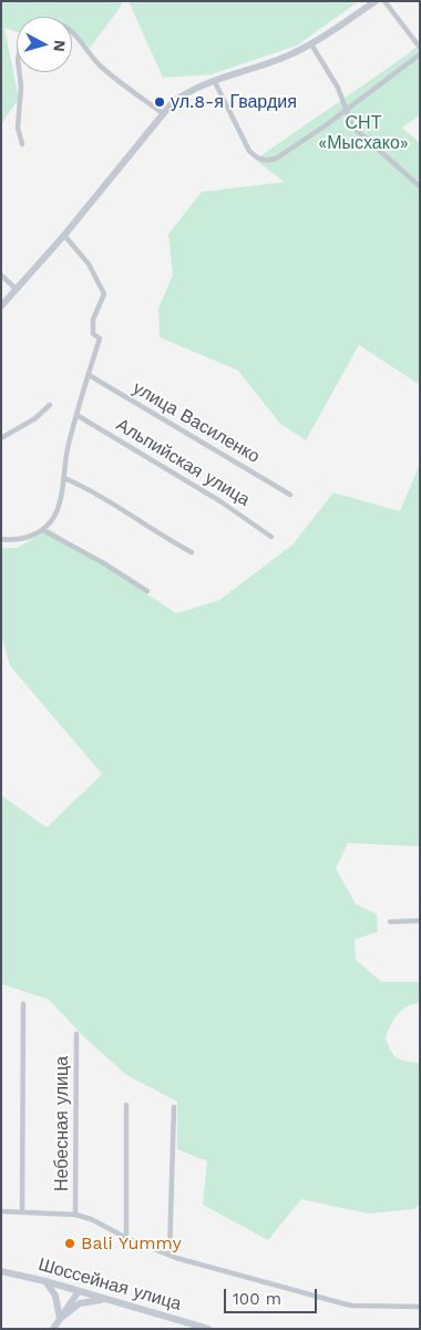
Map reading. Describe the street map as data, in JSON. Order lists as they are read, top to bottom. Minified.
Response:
{"streets":{"street":["улица Василенко","Альпийская улица","Небесная улица","Шоссейная улица"]},"parks":["СНТ «Мысхако»"],"places":["ул.8-я Гвардия","Bali Yummy"],"scale_bar":"100 m","north":"right"}
